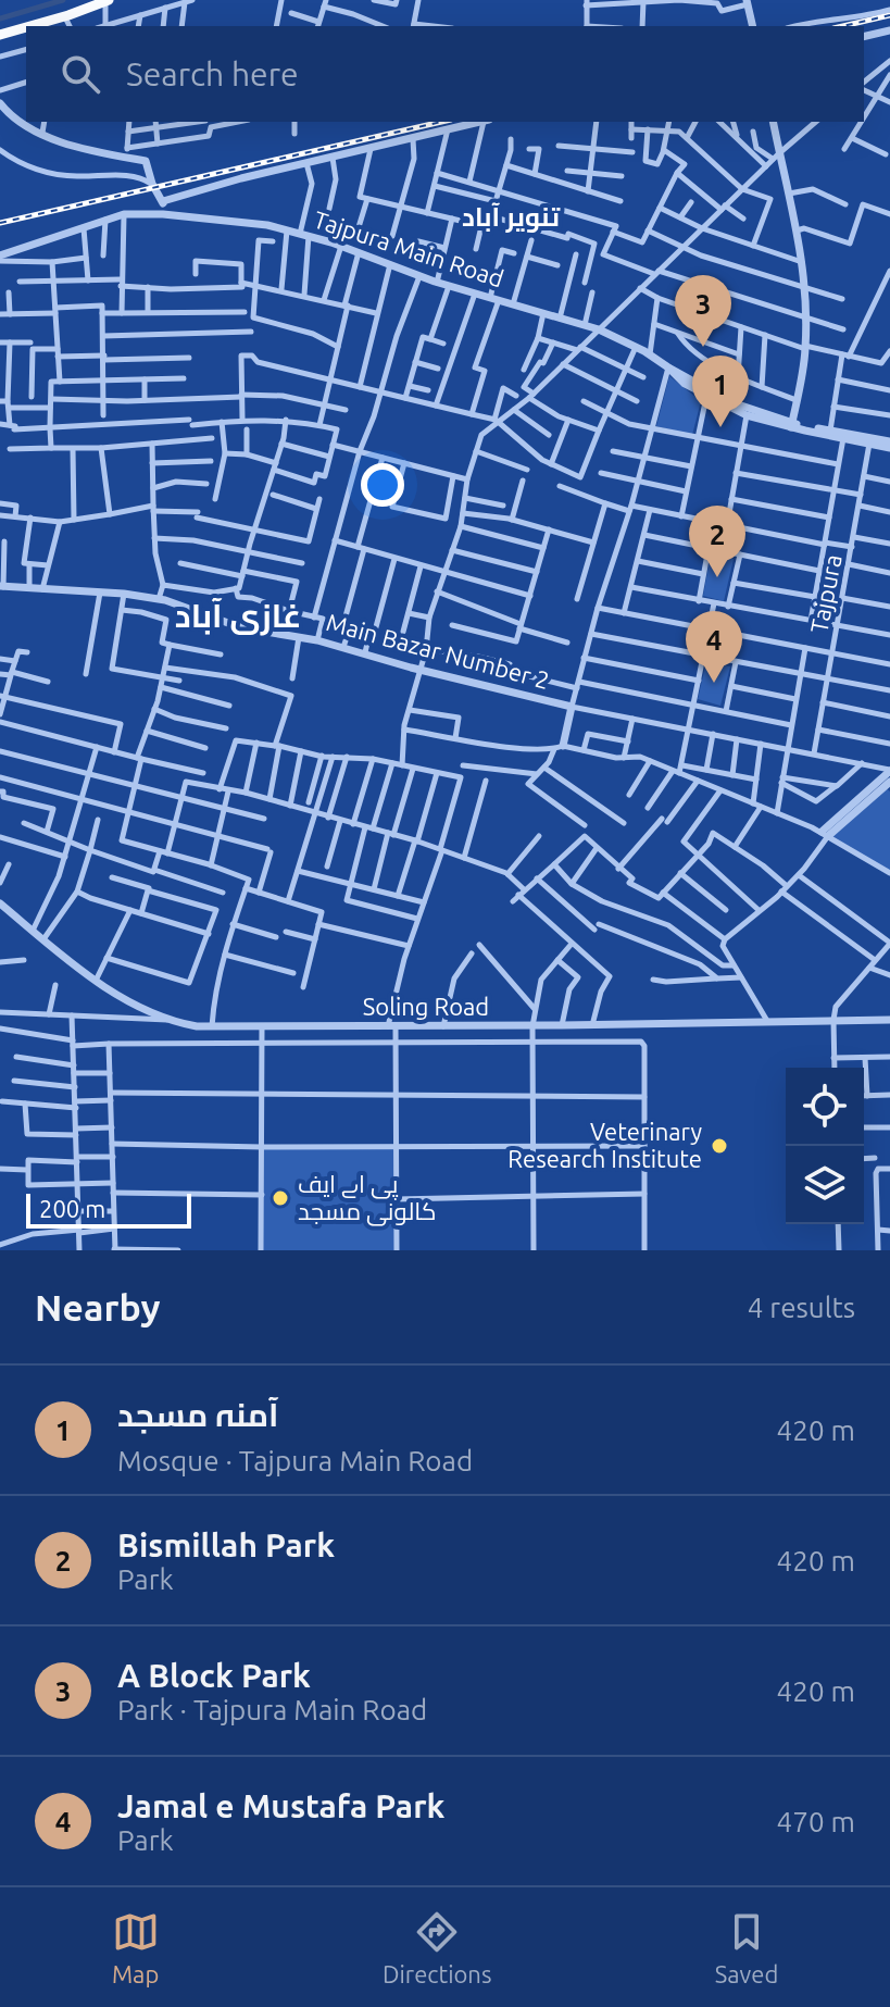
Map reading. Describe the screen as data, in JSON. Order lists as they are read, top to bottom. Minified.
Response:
{"streets":{"street":["Tajpura Main Road","Tajpura","Main Bazar Number 2","Soling Road"]},"crossings":[["Tajpura Main Road","Tajpura"]],"districts":["تنویر آباد","غازى آباد"],"places":["Veterinary Research Institute","پی اے ایف کالونی مسجد"],"scale_bar":"200 m","page":{"search":"Search here","pins":["3","1","2","4"],"scale":"200 m","heading":["Nearby","4 results"],"list":[{"mark":"1","name":"آمنہ مسجد","note":"Mosque · Tajpura Main Road","value":"420 m"},{"mark":"2","name":"Bismillah Park","note":"Park","value":"420 m"},{"mark":"3","name":"A Block Park","note":"Park · Tajpura Main Road","value":"420 m"},{"mark":"4","name":"Jamal e Mustafa Park","note":"Park","value":"470 m"}],"nav":["Map","Directions","Saved"]}}
